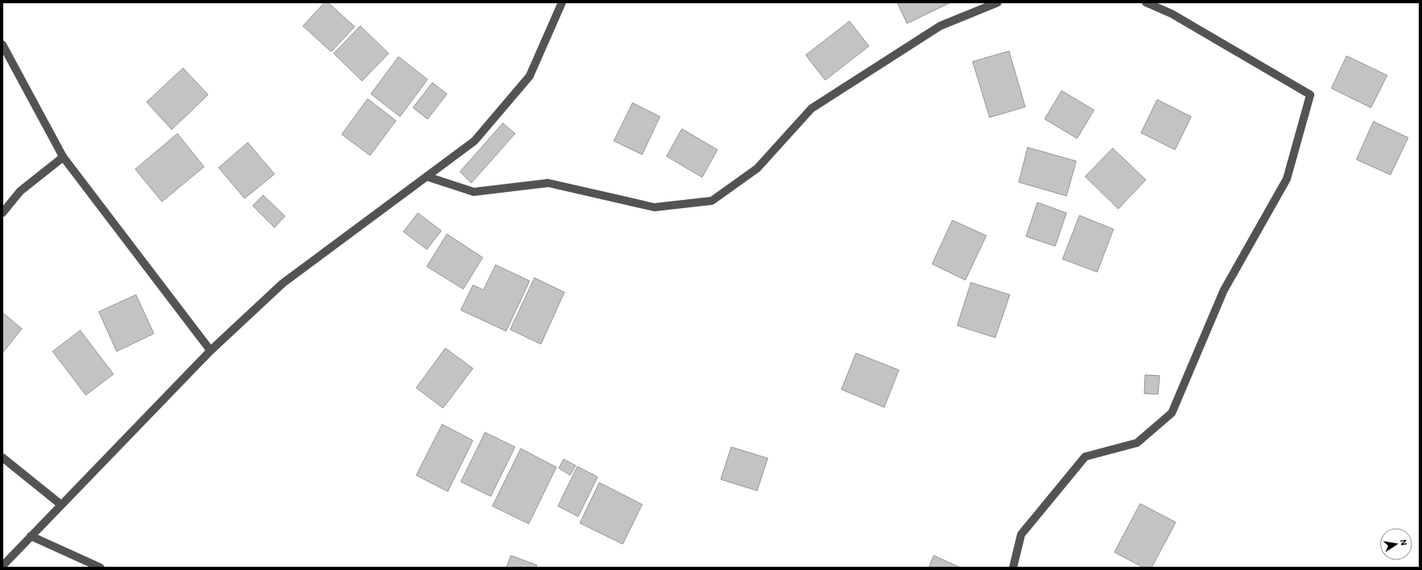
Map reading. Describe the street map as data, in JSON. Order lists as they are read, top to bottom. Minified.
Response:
{"north":"right"}
